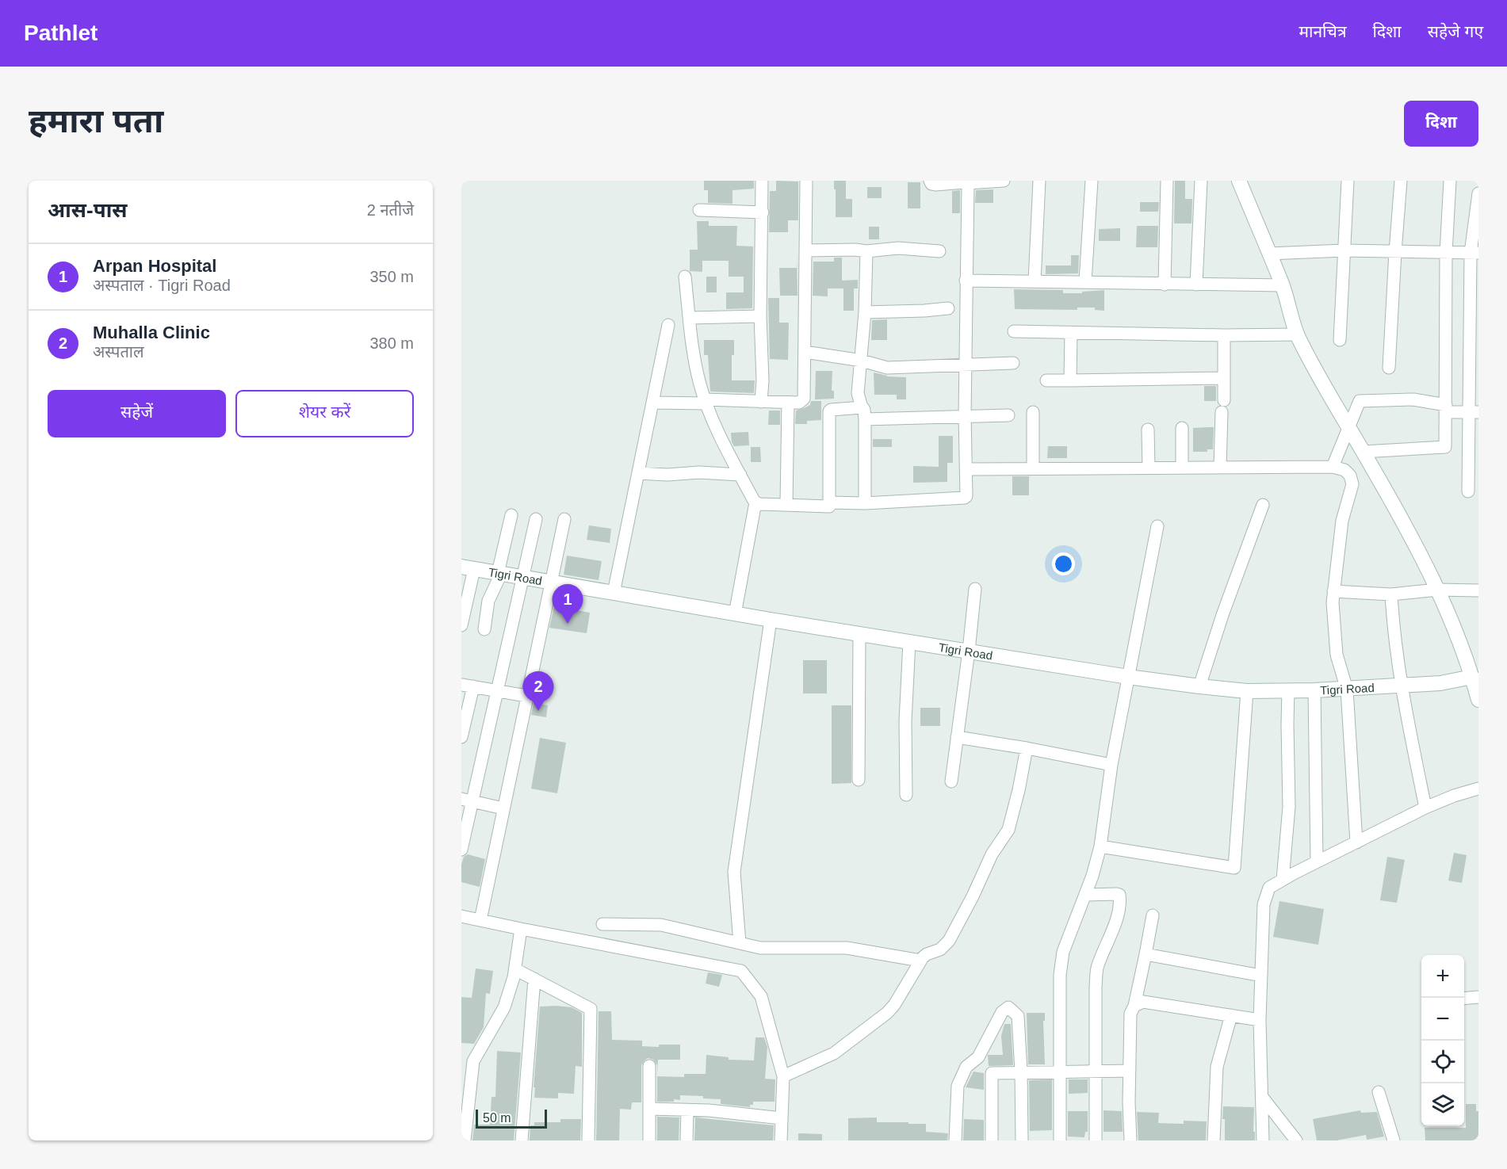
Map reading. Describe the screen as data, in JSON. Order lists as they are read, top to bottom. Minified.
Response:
{"streets":{"street":["Tigri Road"]},"scale_bar":"50 m","page":{"header":"Pathlet","nav":["मानचित्र","दिशा","सहेजे गए"],"buttons":["दिशा",["सहेजें","शेयर करें"]],"title":"हमारा पता","heading":["आस-पास","2 नतीजे"],"list":[{"mark":"1","name":"Arpan Hospital","note":"अस्पताल · Tigri Road","value":"350 m"},{"mark":"2","name":"Muhalla Clinic","note":"अस्पताल","value":"380 m"}],"pins":["1","2"],"map_buttons":["+","−"],"scale":"50 m"}}
